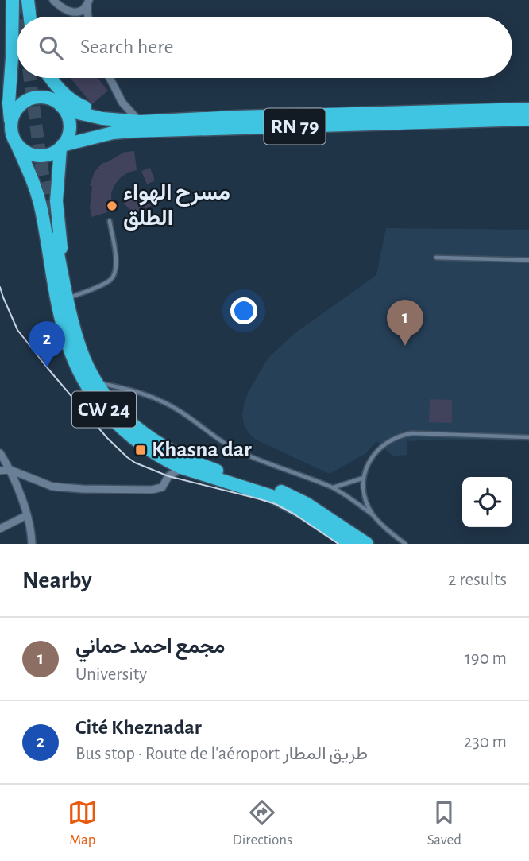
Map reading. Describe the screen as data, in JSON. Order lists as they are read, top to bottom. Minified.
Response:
{"streets":{"highway":["RN 79","CW 24"]},"crossings":[["RN 79","CW 24"]],"places":{"other":["مسرح الهواء الطلق"],"transit":["Khasna dar"]},"page":{"search":"Search here","pins":["1","2"],"heading":["Nearby","2 results"],"list":[{"mark":"1","name":"مجمع احمد حماني","note":"University","value":"190 m"},{"mark":"2","name":"Cité Kheznadar","note":"Bus stop · Route de l'aéroport طريق المطار","value":"230 m"}],"nav":["Map","Directions","Saved"]}}
